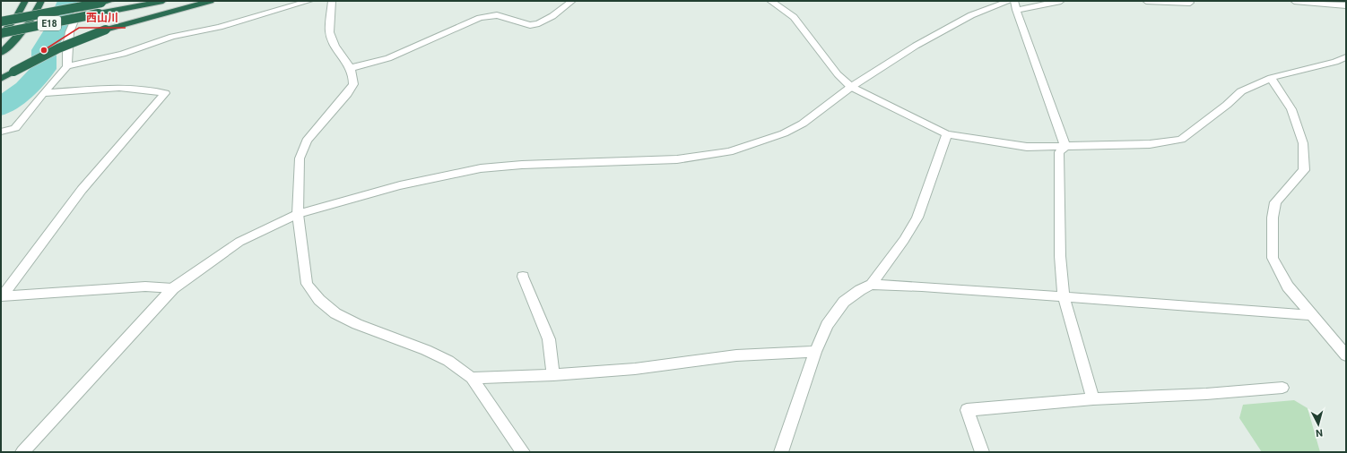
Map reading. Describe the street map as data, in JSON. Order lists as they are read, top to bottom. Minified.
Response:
{"streets":{"highway":["E18"]},"places":["西山川"],"north":"bottom"}
